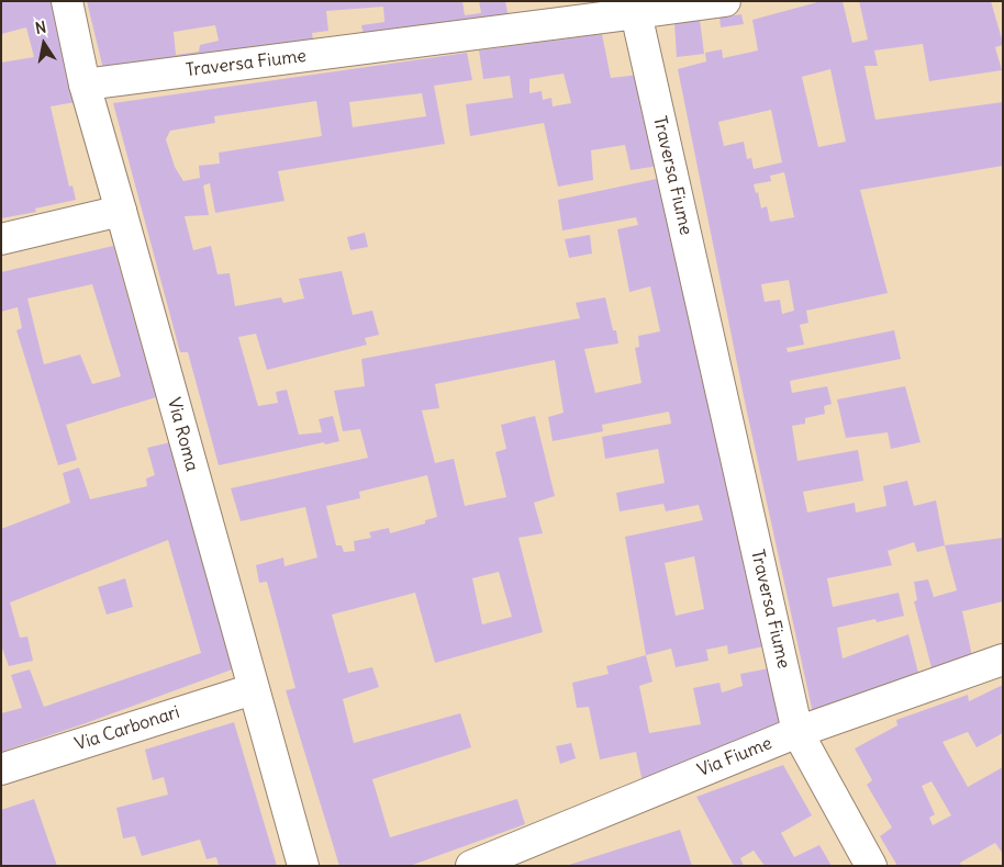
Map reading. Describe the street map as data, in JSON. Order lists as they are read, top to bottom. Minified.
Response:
{"streets":{"street":["Traversa Fiume","Via Roma","Via Carbonari","Via Fiume"]},"crossings":[["Traversa Fiume","Via Roma"],["Traversa Fiume","Via Fiume"],["Via Roma","Via Carbonari"]],"north":"top"}
